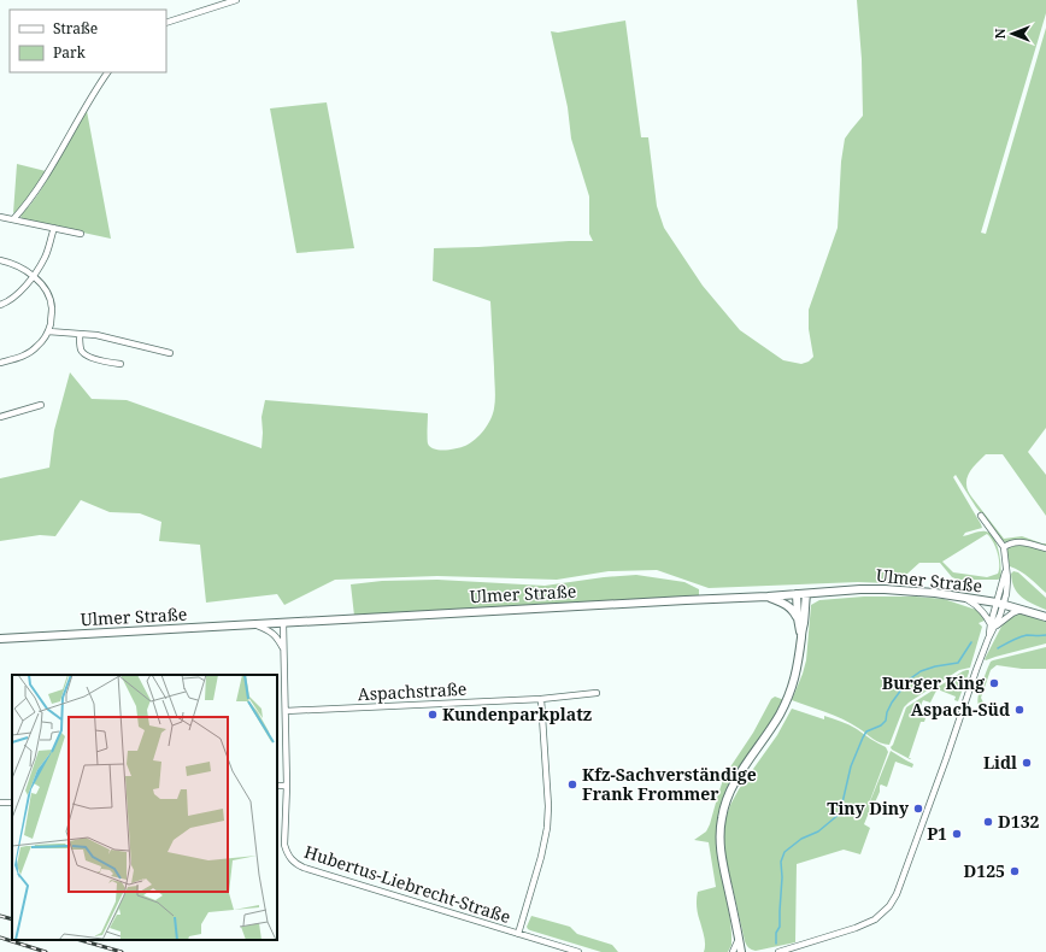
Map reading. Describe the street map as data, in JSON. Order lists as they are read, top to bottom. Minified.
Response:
{"streets":{"main road":["Ulmer Straße"],"street":["Aspachstraße","Hubertus-Liebrecht-Straße"]},"crossings":[["Ulmer Straße","Hubertus-Liebrecht-Straße"],["Aspachstraße","Hubertus-Liebrecht-Straße"]],"places":["Burger King","Aspach-Süd","Kundenparkplatz","Lidl","Kfz-Sachverständige Frank Frommer","Tiny Diny","D132","P1","D125"],"legend":["Straße","Park"],"north":"left"}
